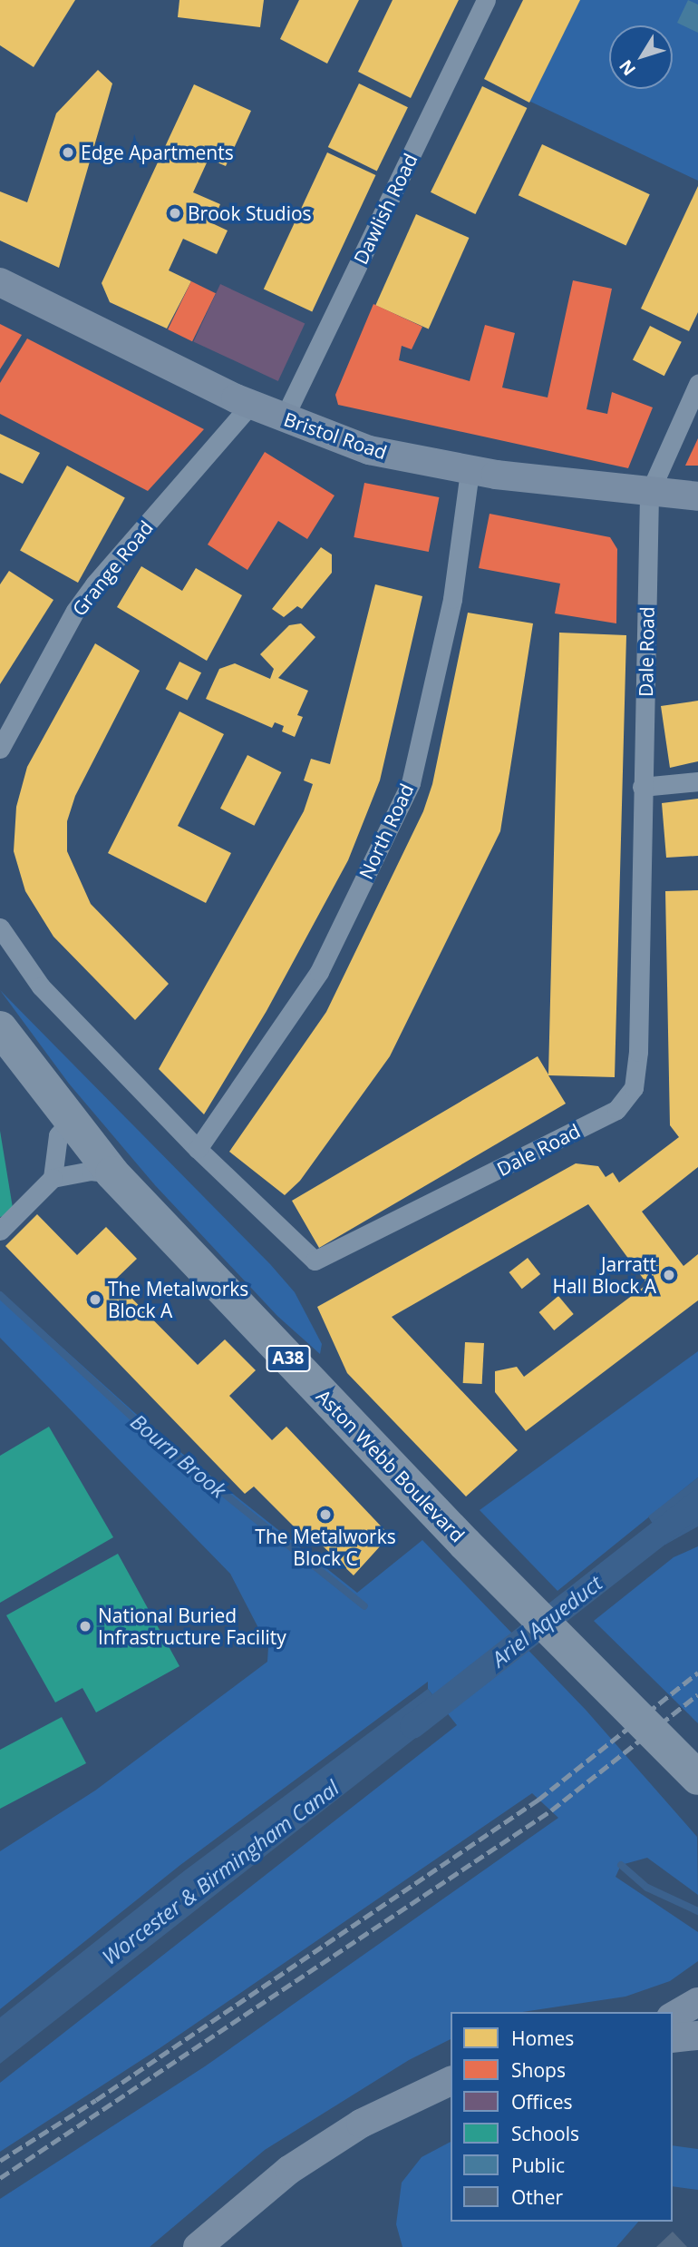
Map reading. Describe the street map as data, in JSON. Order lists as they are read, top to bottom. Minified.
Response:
{"streets":{"highway":["A38","Aston Webb Boulevard"],"main road":["Bristol Road"],"street":["Dawlish Road","Grange Road","Dale Road","North Road"]},"crossings":[["Dawlish Road","Bristol Road"],["Bristol Road","Grange Road"],["Bristol Road","Dale Road"],["Bristol Road","North Road"],["Dale Road","North Road"]],"water":["Bourn Brook","Ariel Aqueduct","Worcester & Birmingham Canal"],"places":["Edge Apartments","Brook Studios","Jarratt Hall Block A","The Metalworks Block A","The Metalworks Block C","National Buried Infrastructure Facility"],"legend":["Homes","Shops","Offices","Schools","Public","Other"],"north":"bottom left"}
